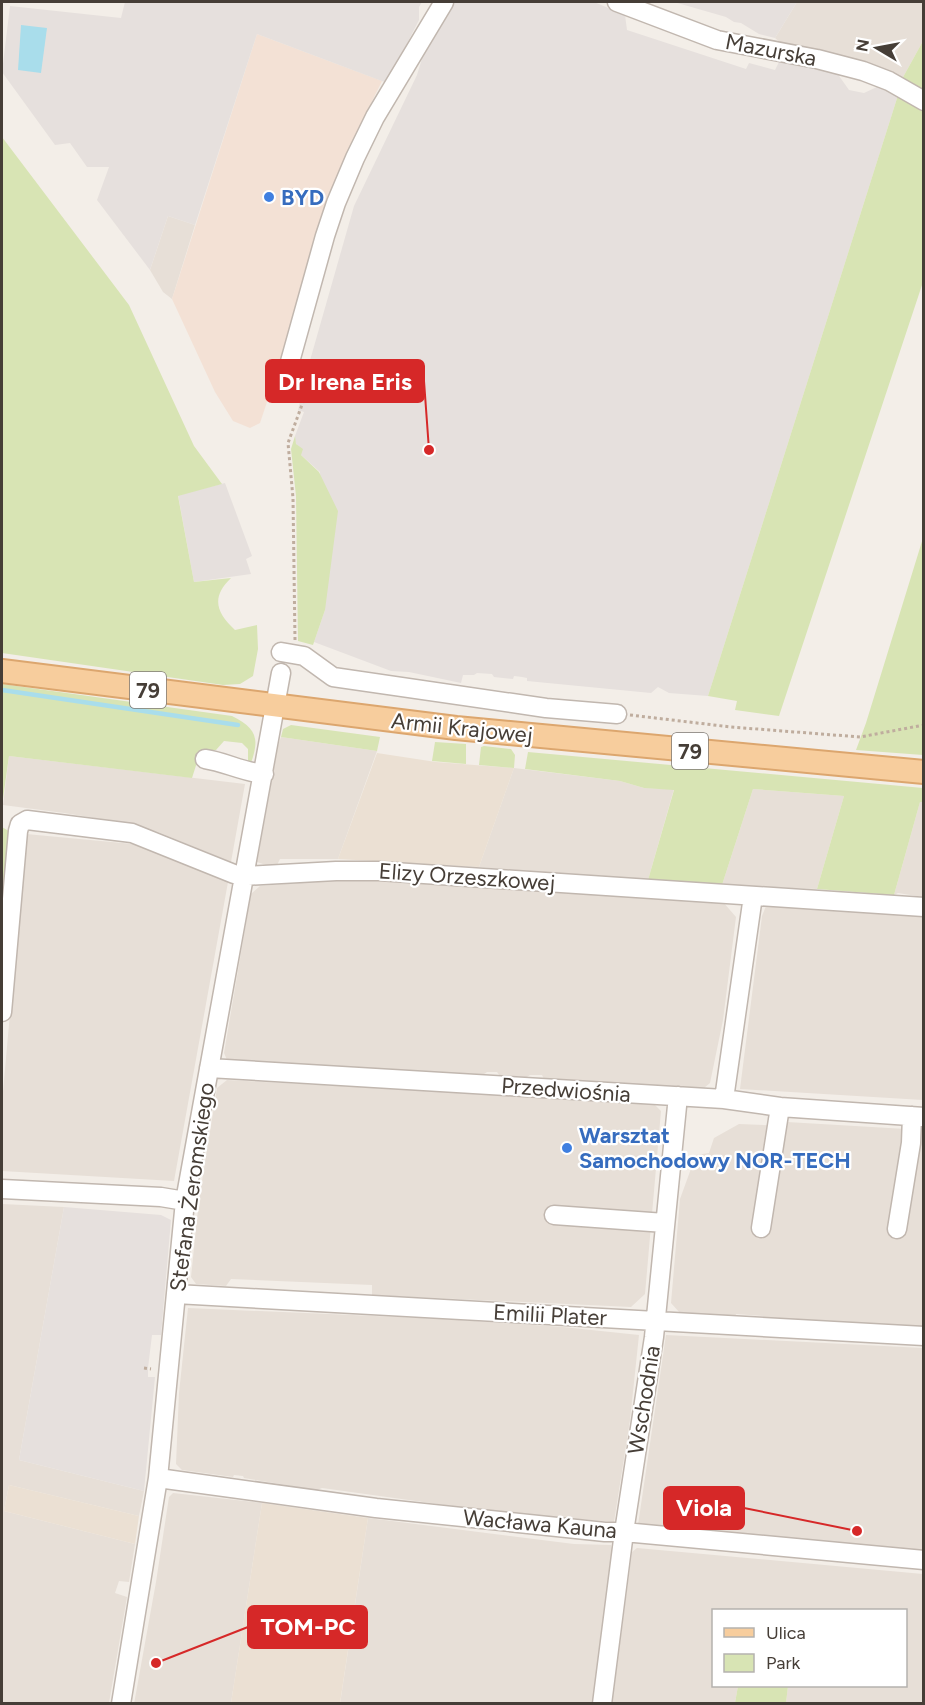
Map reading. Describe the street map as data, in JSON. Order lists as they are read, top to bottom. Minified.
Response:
{"streets":{"main road":["79","Armii Krajowej"],"street":["Mazurska","Elizy Orzeszkowej","Przedwiośnia","Stefana Żeromskiego","Emilii Plater","Wschodnia","Wacława Kauna"]},"crossings":[["Armii Krajowej","Stefana Żeromskiego"],["Elizy Orzeszkowej","Stefana Żeromskiego"],["Przedwiośnia","Stefana Żeromskiego"],["Przedwiośnia","Wschodnia"],["Stefana Żeromskiego","Emilii Plater"],["Stefana Żeromskiego","Wacława Kauna"],["Emilii Plater","Wschodnia"],["Wschodnia","Wacława Kauna"]],"places":["BYD","Dr Irena Eris","Warsztat Samochodowy NOR-TECH","Viola","TOM-PC"],"legend":["Ulica","Park"],"north":"left"}
